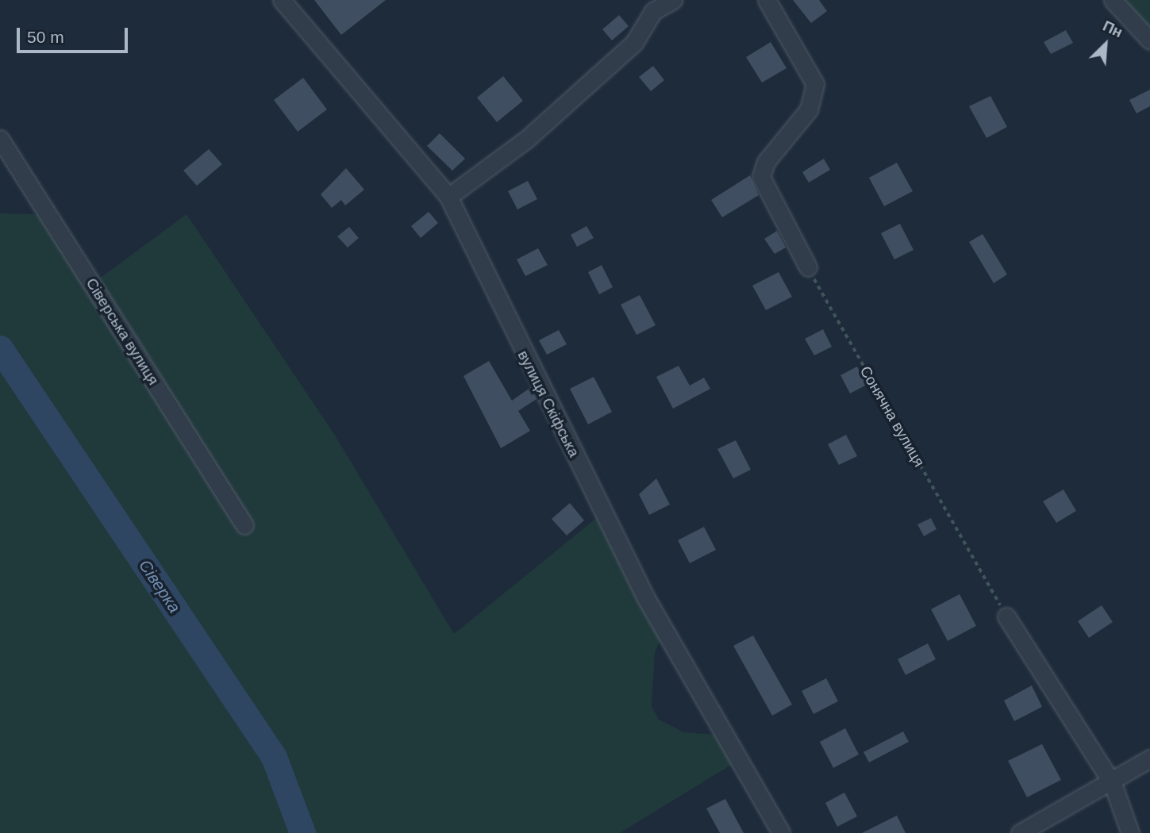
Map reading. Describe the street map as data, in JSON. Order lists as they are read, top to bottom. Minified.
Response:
{"streets":{"street":["Сіверська вулиця","вулиця Скіфська"],"path":["Сонячна вулиця"]},"water":["Сіверка"],"scale_bar":"50 m","north":"top right"}
